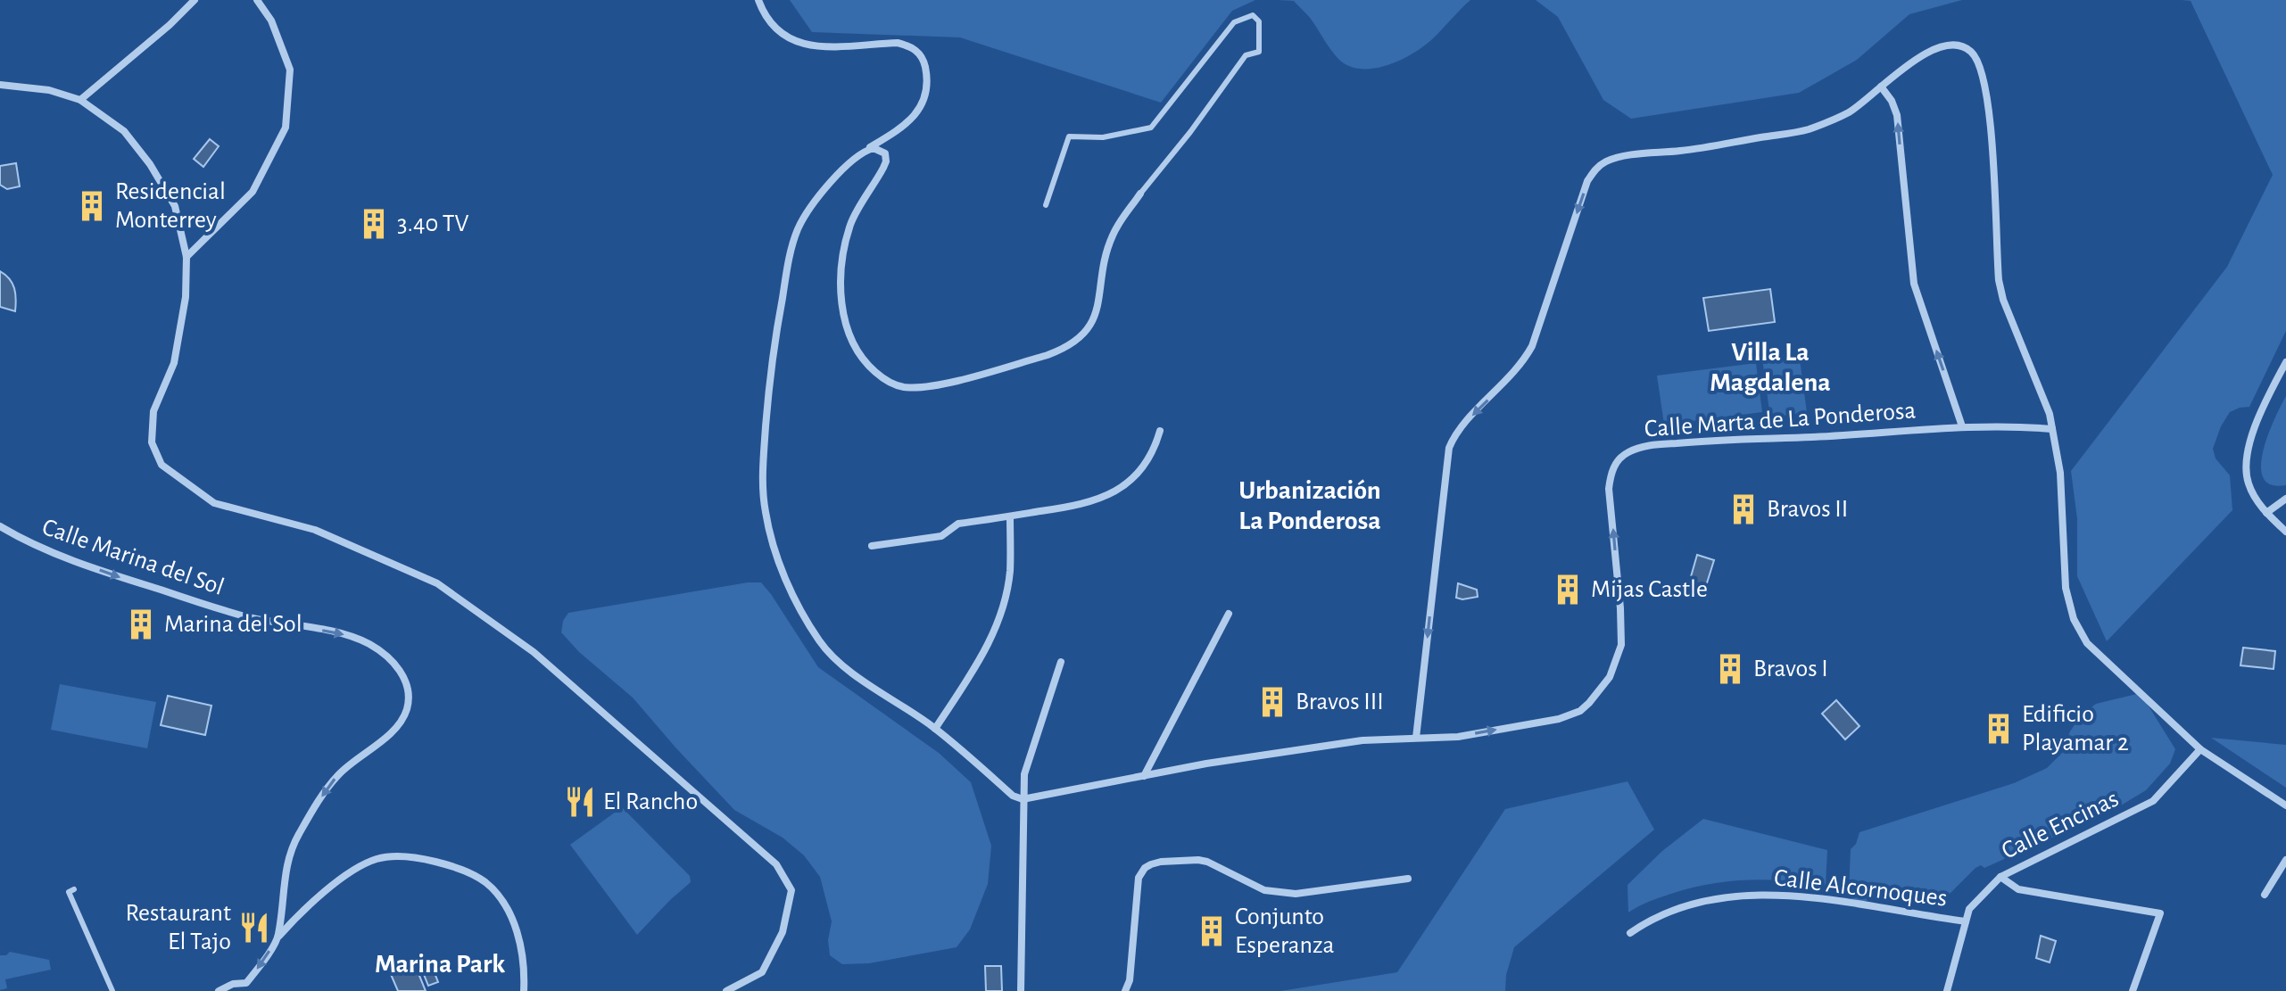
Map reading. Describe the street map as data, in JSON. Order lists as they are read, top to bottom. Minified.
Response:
{"streets":{"street":["Calle Marta de La Ponderosa","Calle Marina del Sol","Calle Encinas","Calle Alcornoques"]},"crossings":[["Calle Encinas","Calle Alcornoques"]],"one_way":["Calle Marta de La Ponderosa"],"districts":["Villa La Magdalena","Urbanización La Ponderosa","Marina Park"],"places":{"building":["Residencial Monterrey","3.40 TV","Bravos II","Mijas Castle","Marina del Sol","Bravos I","Bravos III","Edificio Playamar 2","Conjunto Esperanza"],"restaurant":["El Rancho","Restaurant El Tajo"]}}
